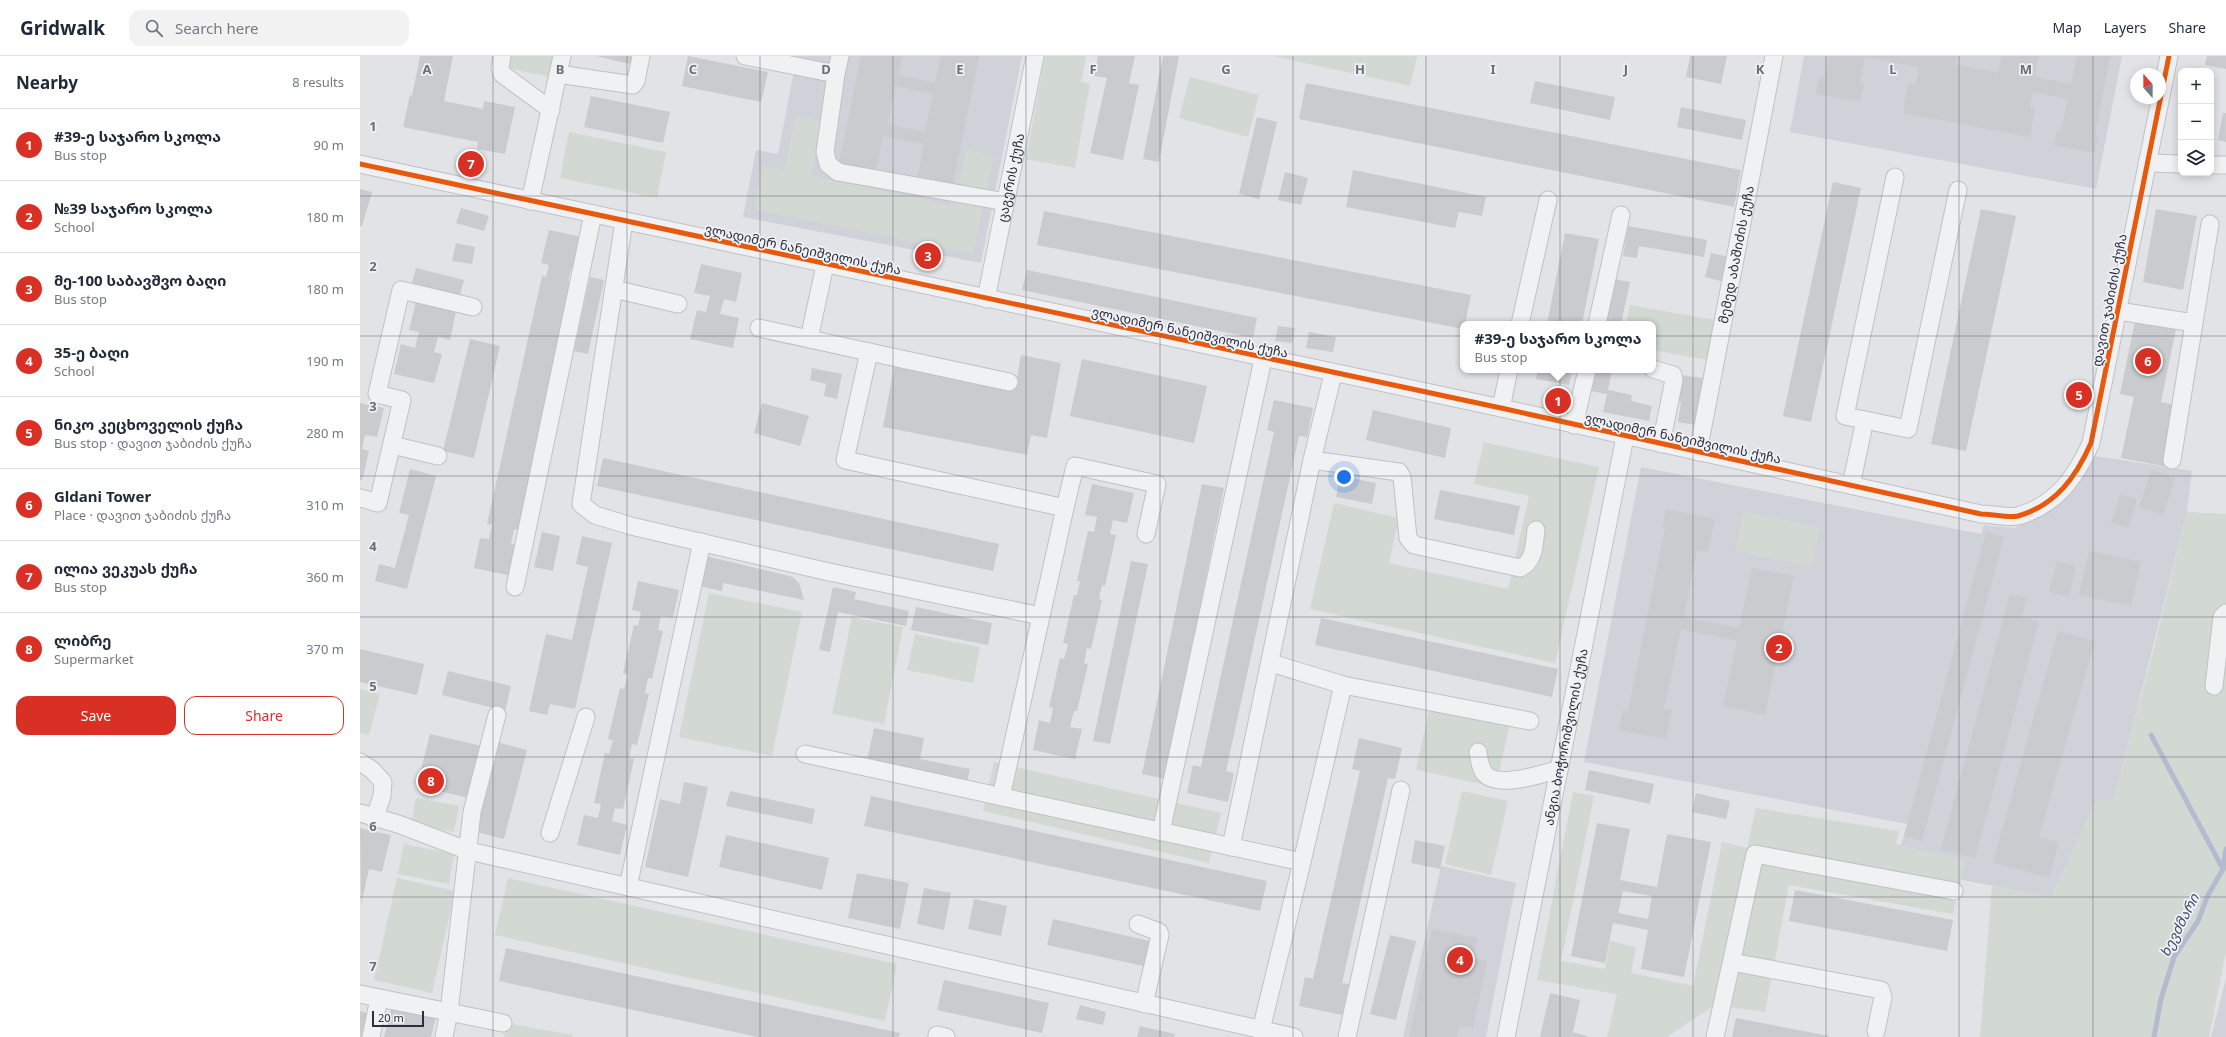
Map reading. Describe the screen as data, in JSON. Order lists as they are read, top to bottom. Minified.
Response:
{"streets":{"street":["ცაგერის ქუჩა","ვლადიმერ ნანეიშვილის ქუჩა","მემედ აბაშიძის ქუჩა","დავით ჯაბიძის ქუჩა","ანგია ბოჭორიშვილის ქუჩა"]},"crossings":[["ცაგერის ქუჩა","ვლადიმერ ნანეიშვილის ქუჩა"],["ვლადიმერ ნანეიშვილის ქუჩა","მემედ აბაშიძის ქუჩა"],["ვლადიმერ ნანეიშვილის ქუჩა","დავით ჯაბიძის ქუჩა"],["ვლადიმერ ნანეიშვილის ქუჩა","ანგია ბოჭორიშვილის ქუჩა"]],"water":["ხევძმარი"],"scale_bar":"20 m","north":"top","page":{"header":"Gridwalk","search":"Search here","nav":["Map","Layers","Share"],"heading":["Nearby","8 results"],"map_buttons":["+","−"],"list":[{"mark":"1","name":"#39-ე საჯარო სკოლა","note":"Bus stop","value":"90 m"},{"mark":"2","name":"№39 საჯარო სკოლა","note":"School","value":"180 m"},{"mark":"3","name":"მე-100 საბავშვო ბაღი","note":"Bus stop","value":"180 m"},{"mark":"4","name":"35-ე ბაღი","note":"School","value":"190 m"},{"mark":"5","name":"ნიკო კეცხოველის ქუჩა","note":"Bus stop · დავით ჯაბიძის ქუჩა","value":"280 m"},{"mark":"6","name":"Gldani Tower","note":"Place · დავით ჯაბიძის ქუჩა","value":"310 m"},{"mark":"7","name":"ილია ვეკუას ქუჩა","note":"Bus stop","value":"360 m"},{"mark":"8","name":"ლიბრე","note":"Supermarket","value":"370 m"}],"pins":["7","3","6","5","1","2","8","4"],"popup":["#39-ე საჯარო სკოლა","Bus stop"],"buttons":["Save","Share"],"scale":"20 m"},"grid":{"columns":["A","B","C","D","E","F","G","H","I","J","K","L","M"],"rows":["1","2","3","4","5","6","7"]}}
